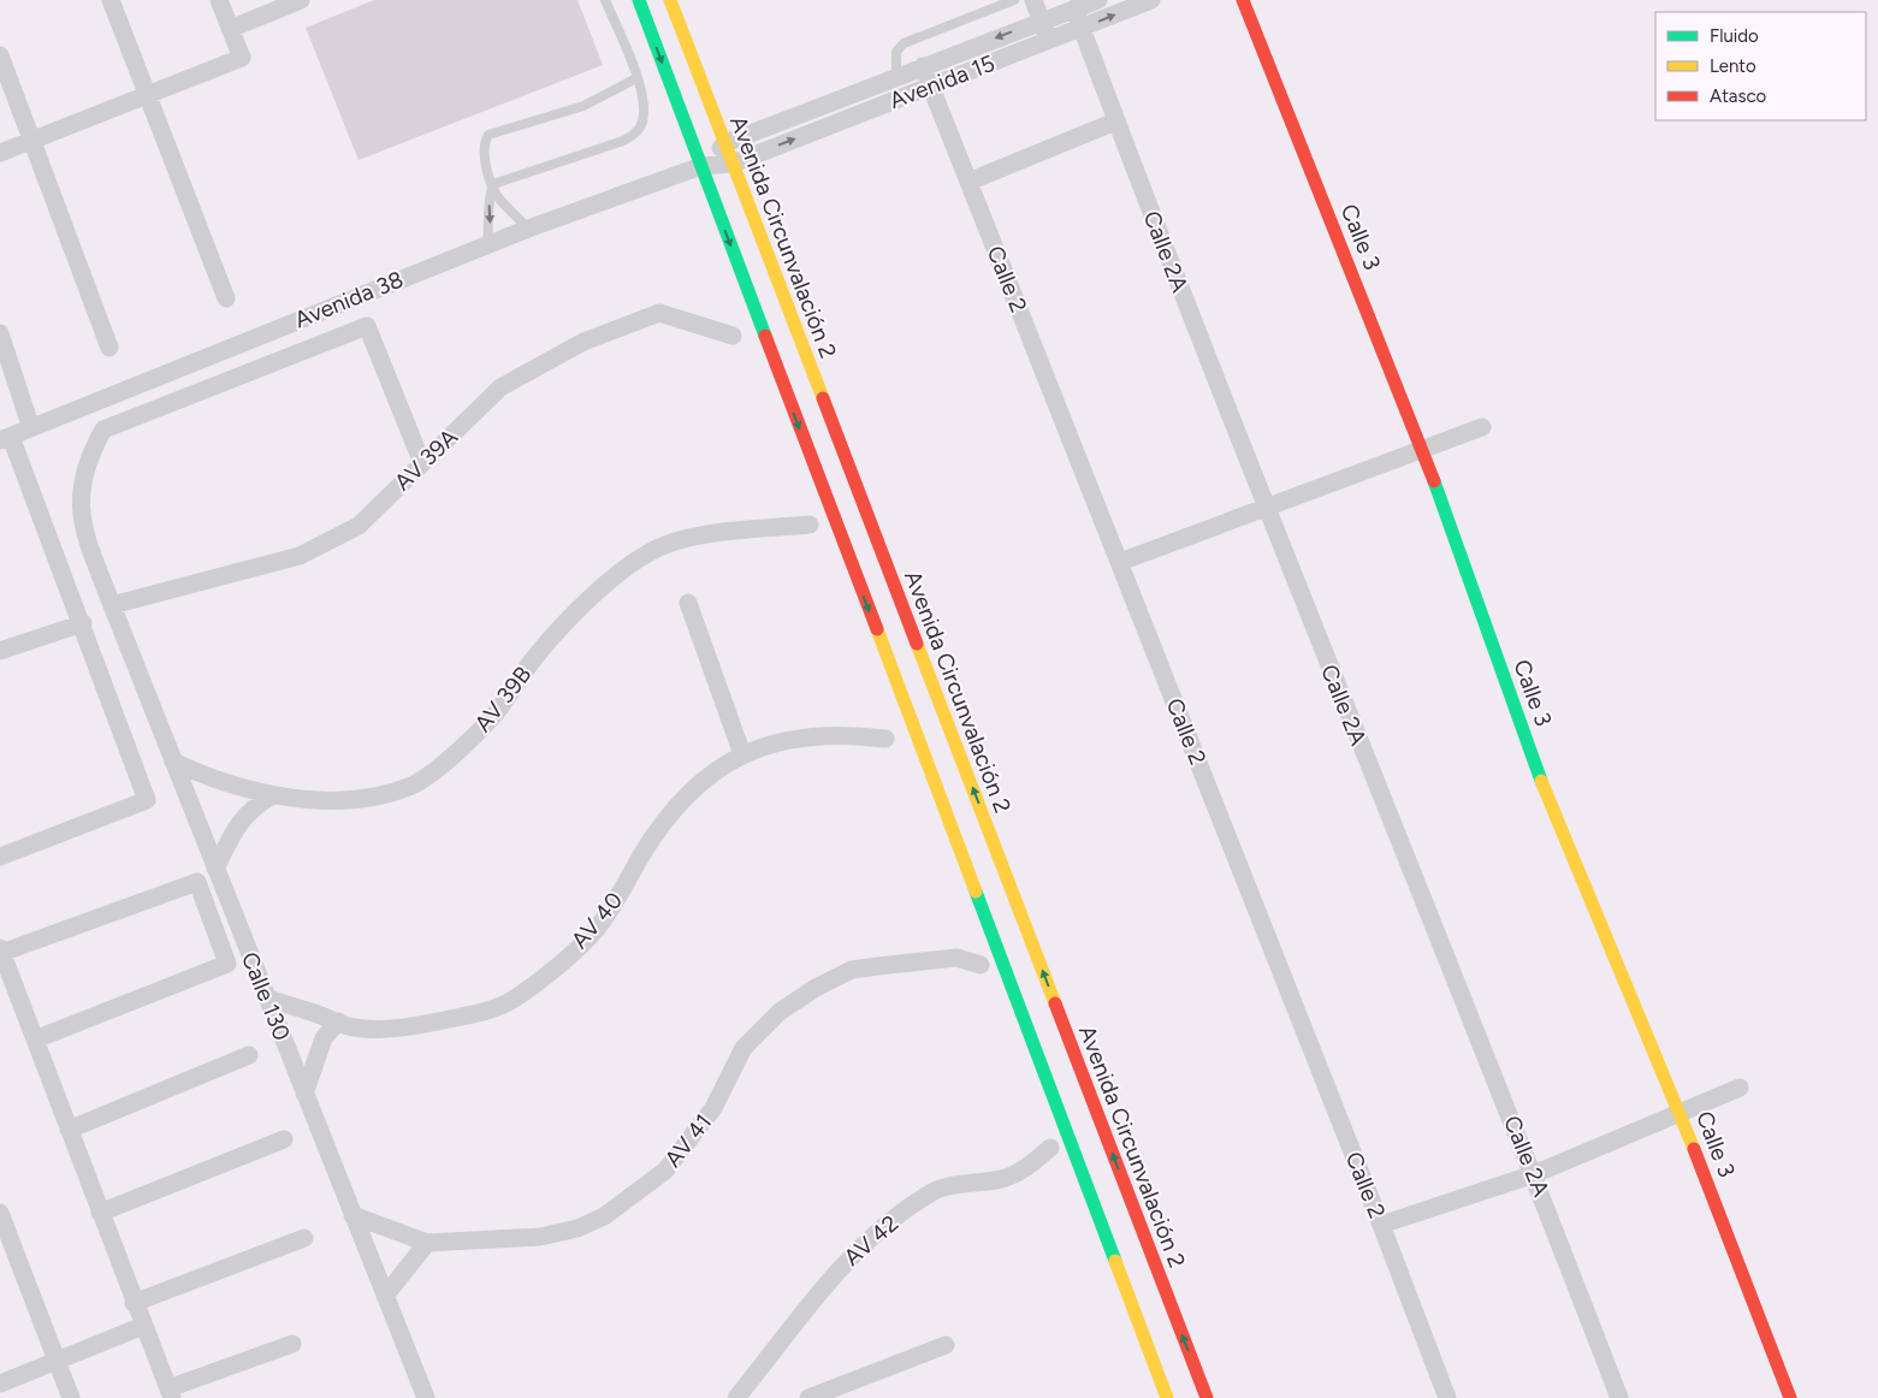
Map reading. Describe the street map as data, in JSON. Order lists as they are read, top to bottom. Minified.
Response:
{"streets":{"main road":["Avenida Circunvalación 2","Calle 3"],"street":["Avenida 15","Calle 2A","Calle 2","Avenida 38","AV 39A","AV 39B","AV 40","Calle 130","AV 41","AV 42"]},"crossings":[["Avenida 15","Avenida Circunvalación 2"],["Avenida 15","Calle 2A"],["Avenida 15","Calle 2"],["Avenida 15","Avenida 38"],["Avenida Circunvalación 2","Avenida 38"],["AV 39A","Calle 130"],["AV 39B","Calle 130"],["AV 40","Calle 130"],["Calle 130","AV 41"]],"legend":["Fluido","Lento","Atasco"]}
